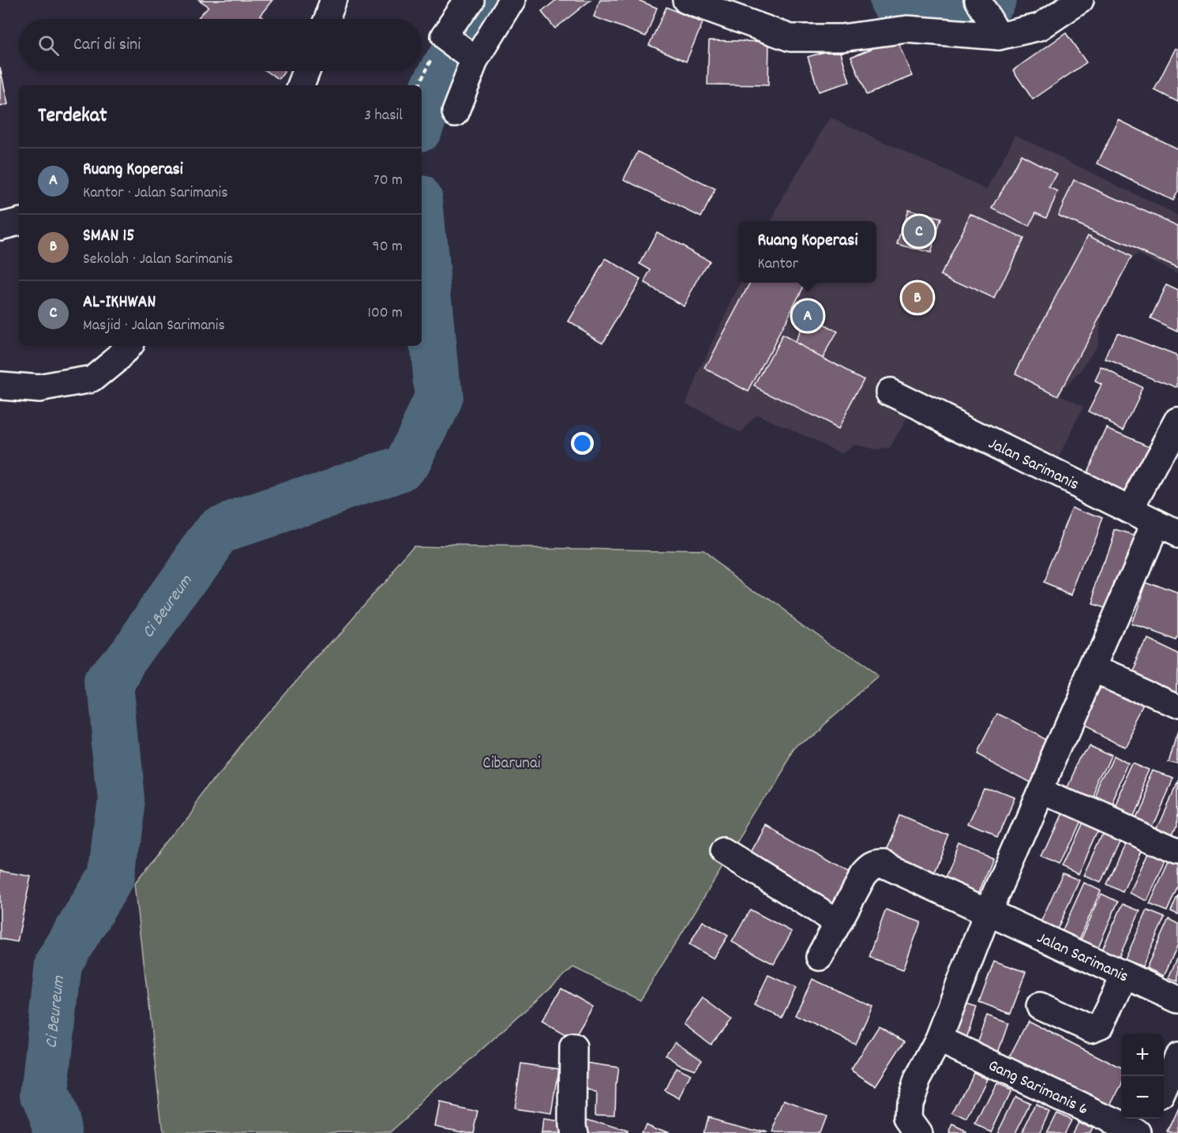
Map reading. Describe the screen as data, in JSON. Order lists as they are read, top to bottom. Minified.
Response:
{"streets":{"street":["Jalan Sarimanis","Gang Sarimanis 6"]},"water":["Ci Beureum"],"parks":["Cibarunai"],"page":{"search":"Cari di sini","heading":["Terdekat","3 hasil"],"list":[{"mark":"A","name":"Ruang Koperasi","note":"Kantor · Jalan Sarimanis","value":"70 m"},{"mark":"B","name":"SMAN 15","note":"Sekolah · Jalan Sarimanis","value":"90 m"},{"mark":"C","name":"AL-IKHWAN","note":"Masjid · Jalan Sarimanis","value":"100 m"}],"pins":["C","B","A"],"popup":["Ruang Koperasi","Kantor"],"map_buttons":["+","−"]}}
